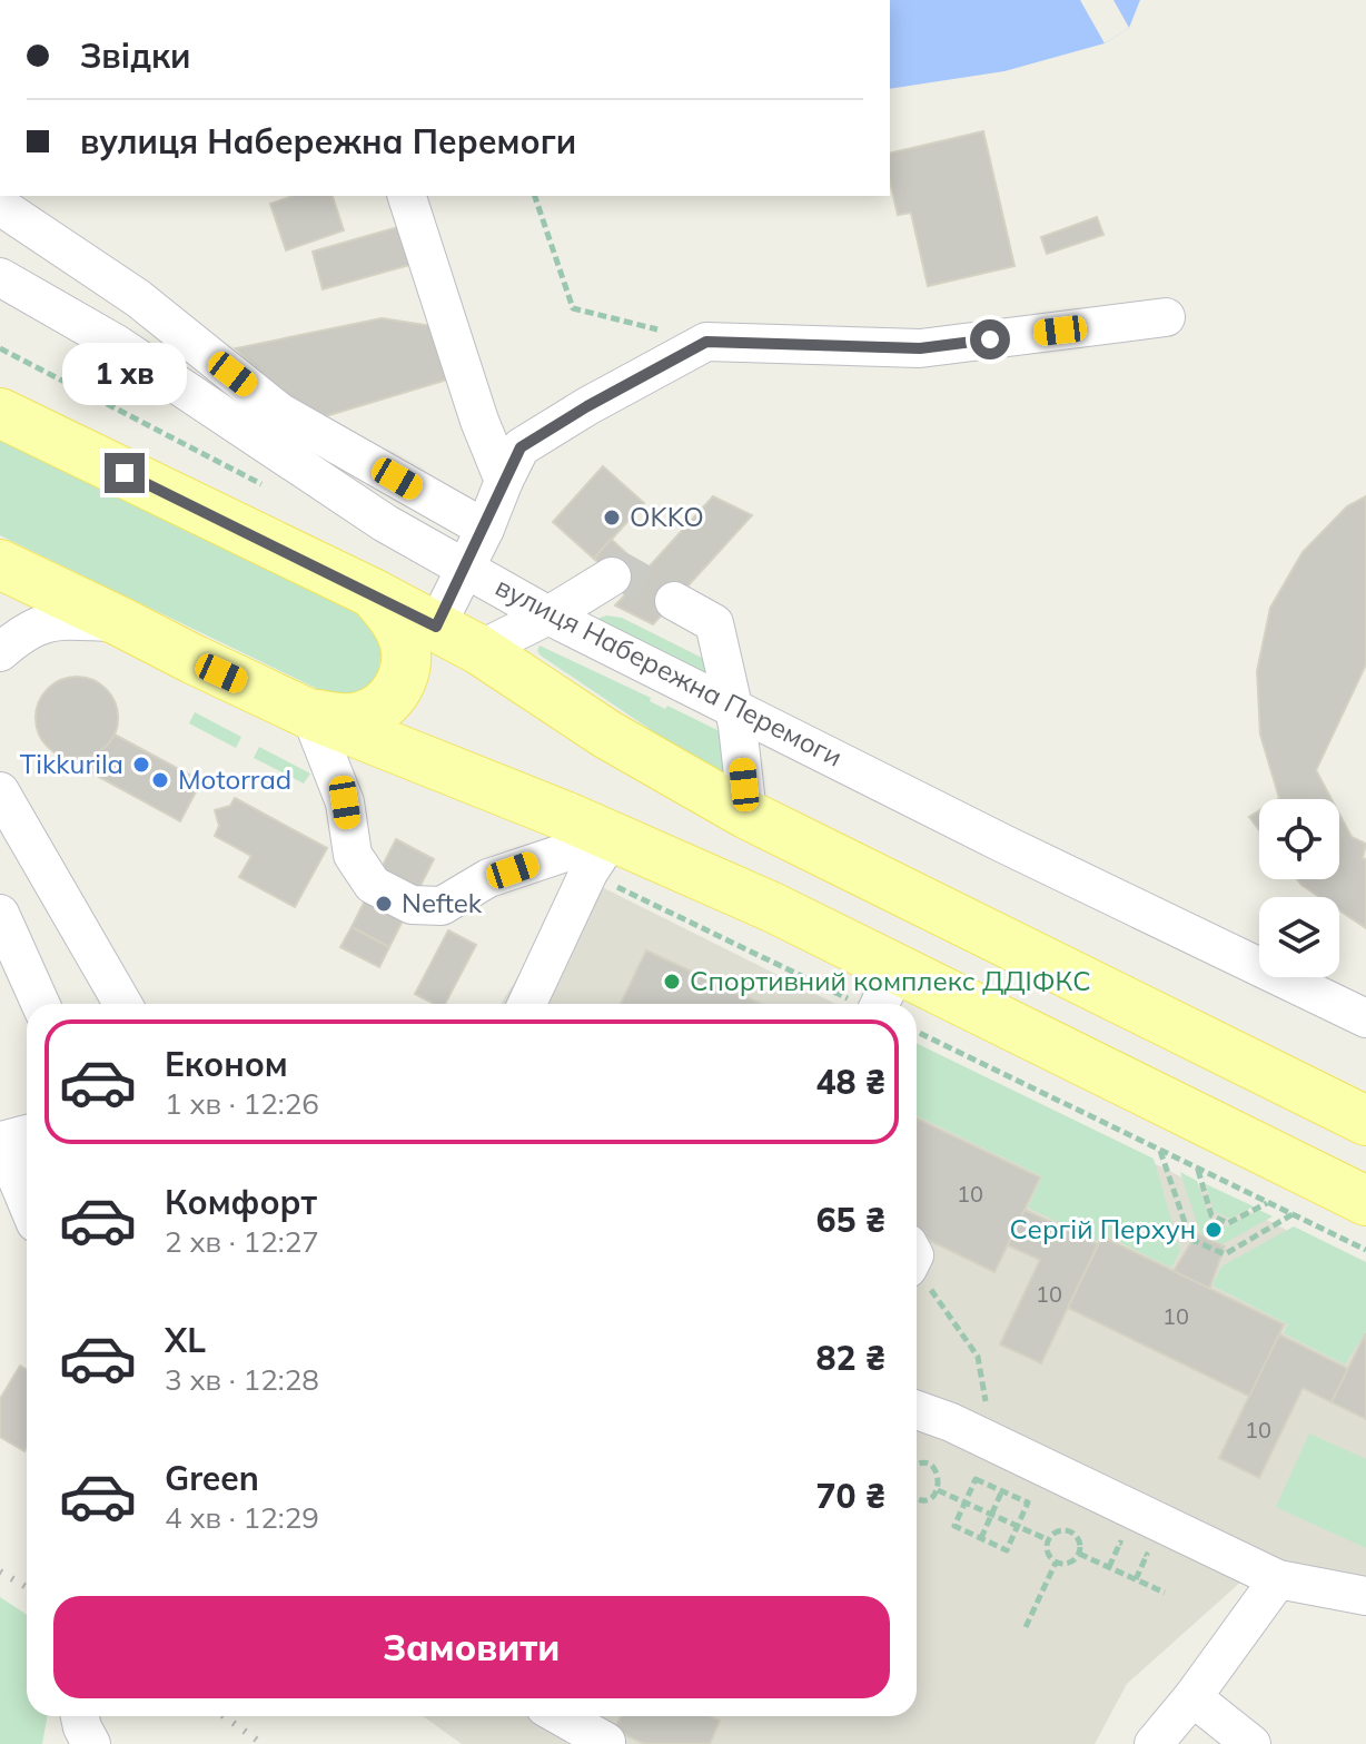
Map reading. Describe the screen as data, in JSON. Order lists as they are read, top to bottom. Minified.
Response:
{"streets":{"street":["вулиця Набережна Перемоги"]},"places":["OKKO","Tikkurila","Motorrad","Neftek","Спортивний комплекс ДДІФКС","Сергій Перхун"],"house_numbers":["10","10","10","10"],"page":{"banner":["Звідки","вулиця Набережна Перемоги"],"bubble":"1 хв","list":[{"name":"Економ","note":"1 хв · 12:26","value":"48 ₴"},{"name":"Комфорт","note":"2 хв · 12:27","value":"65 ₴"},{"name":"XL","note":"3 хв · 12:28","value":"82 ₴"},{"name":"Green","note":"4 хв · 12:29","value":"70 ₴"}],"buttons":"Замовити"}}
